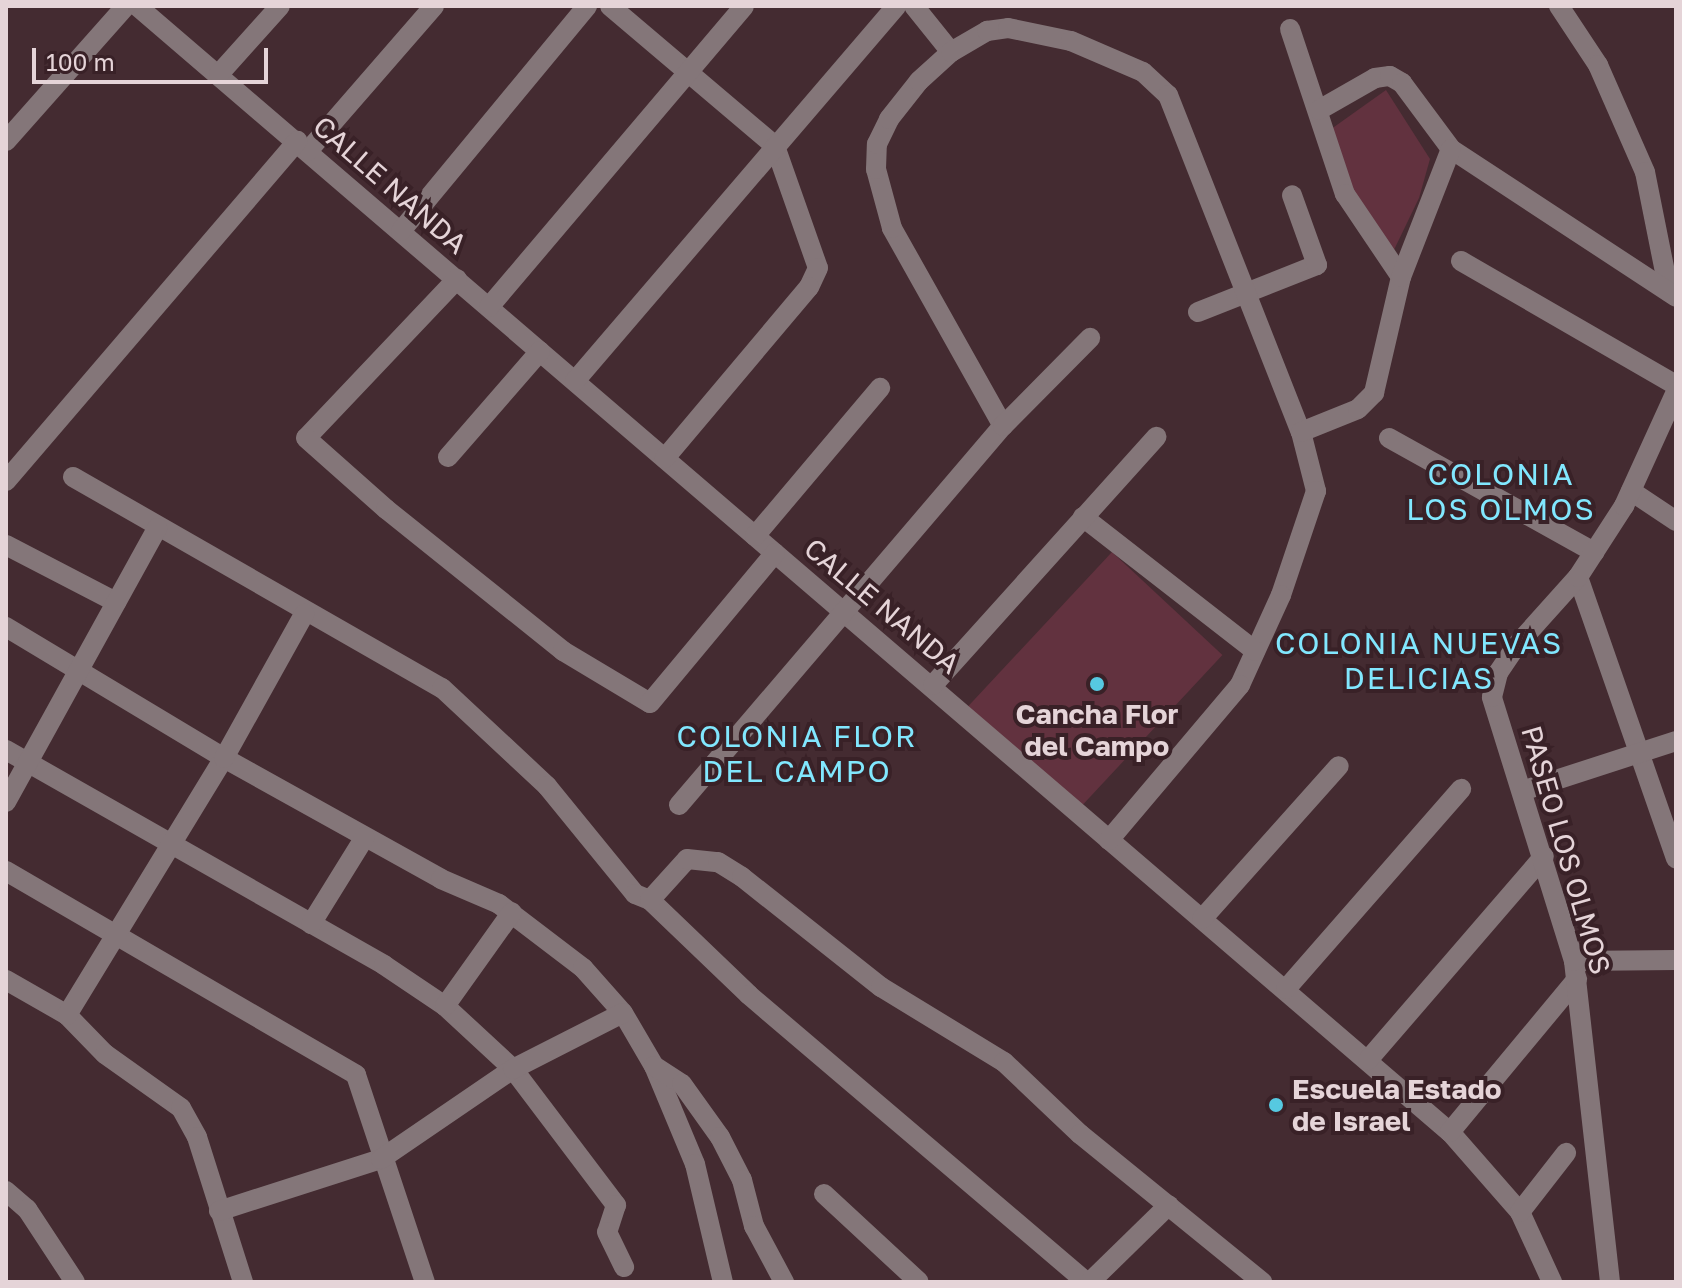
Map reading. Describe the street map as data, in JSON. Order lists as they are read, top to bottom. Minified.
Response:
{"streets":{"street":["CALLE NANDA","PASEO LOS OLMOS"]},"districts":["COLONIA LOS OLMOS","COLONIA NUEVAS DELICIAS","COLONIA FLOR DEL CAMPO"],"places":["Cancha Flor del Campo","Escuela Estado de Israel"],"scale_bar":"100 m"}
